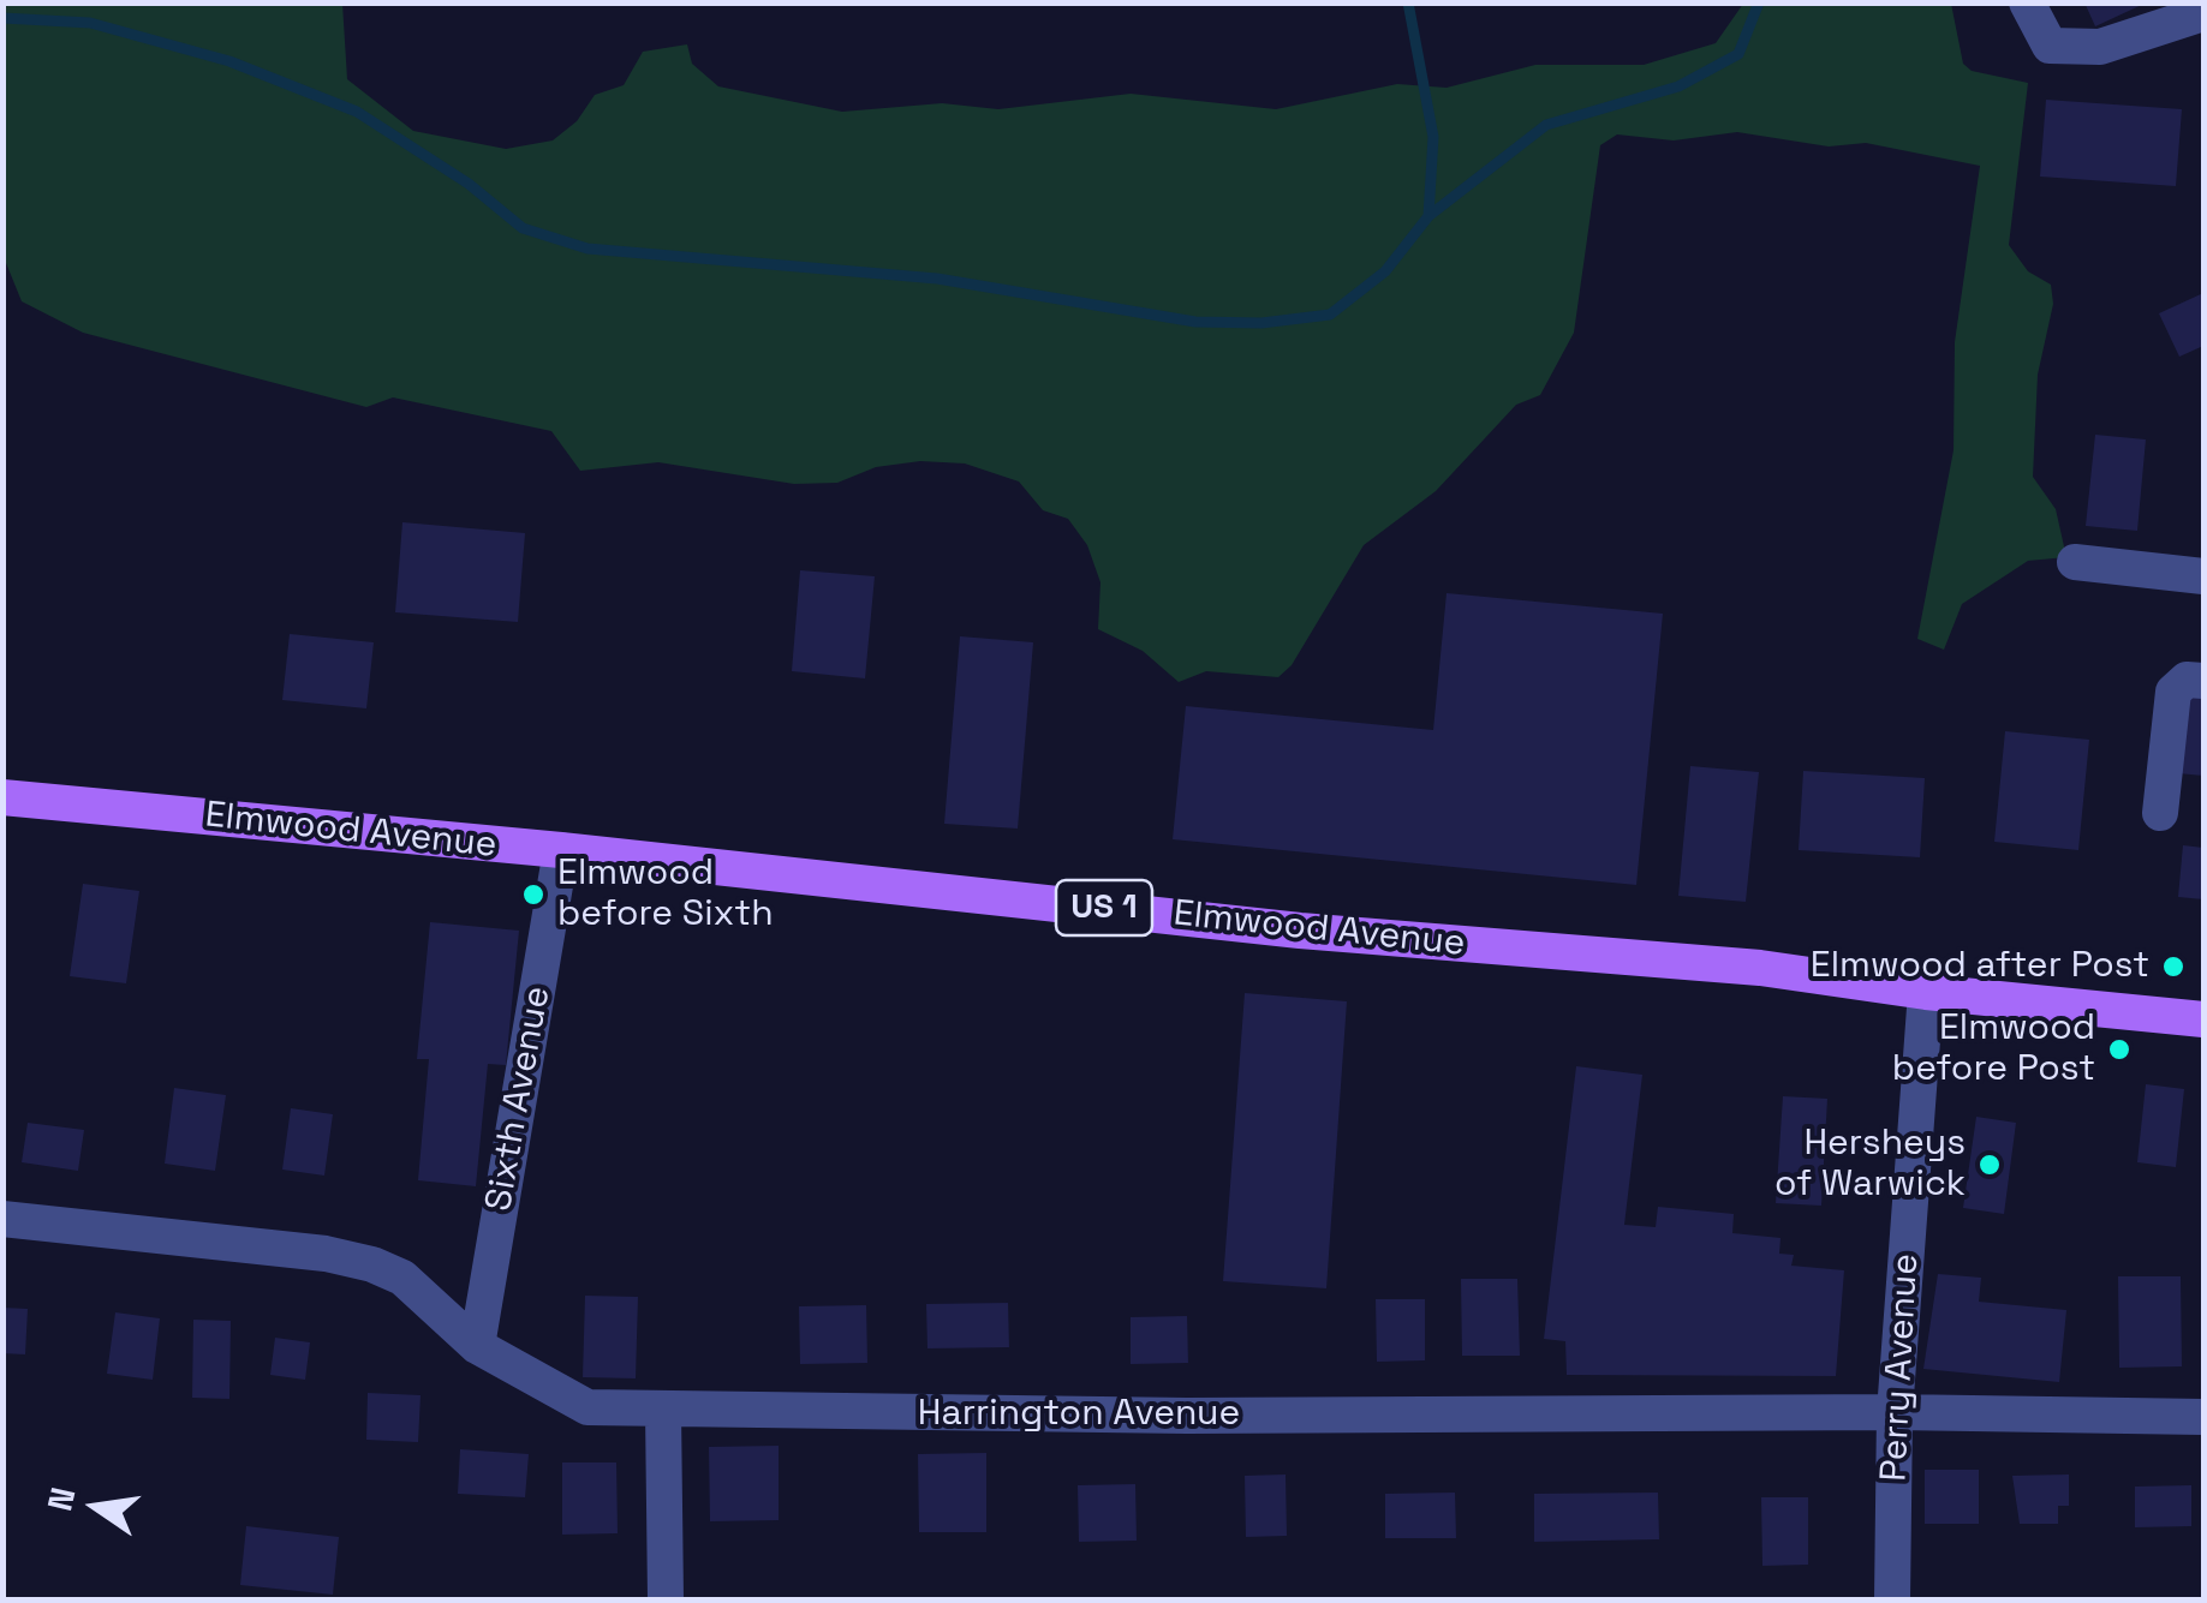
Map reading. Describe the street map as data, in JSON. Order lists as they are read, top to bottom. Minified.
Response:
{"streets":{"main road":["Elmwood Avenue","US 1"],"street":["Sixth Avenue","Perry Avenue","Harrington Avenue"]},"crossings":[["Elmwood Avenue","Sixth Avenue"],["Elmwood Avenue","Perry Avenue"],["Sixth Avenue","Harrington Avenue"],["Perry Avenue","Harrington Avenue"]],"places":["Elmwood before Sixth","Elmwood after Post","Elmwood before Post","Hersheys of Warwick"],"north":"left"}
